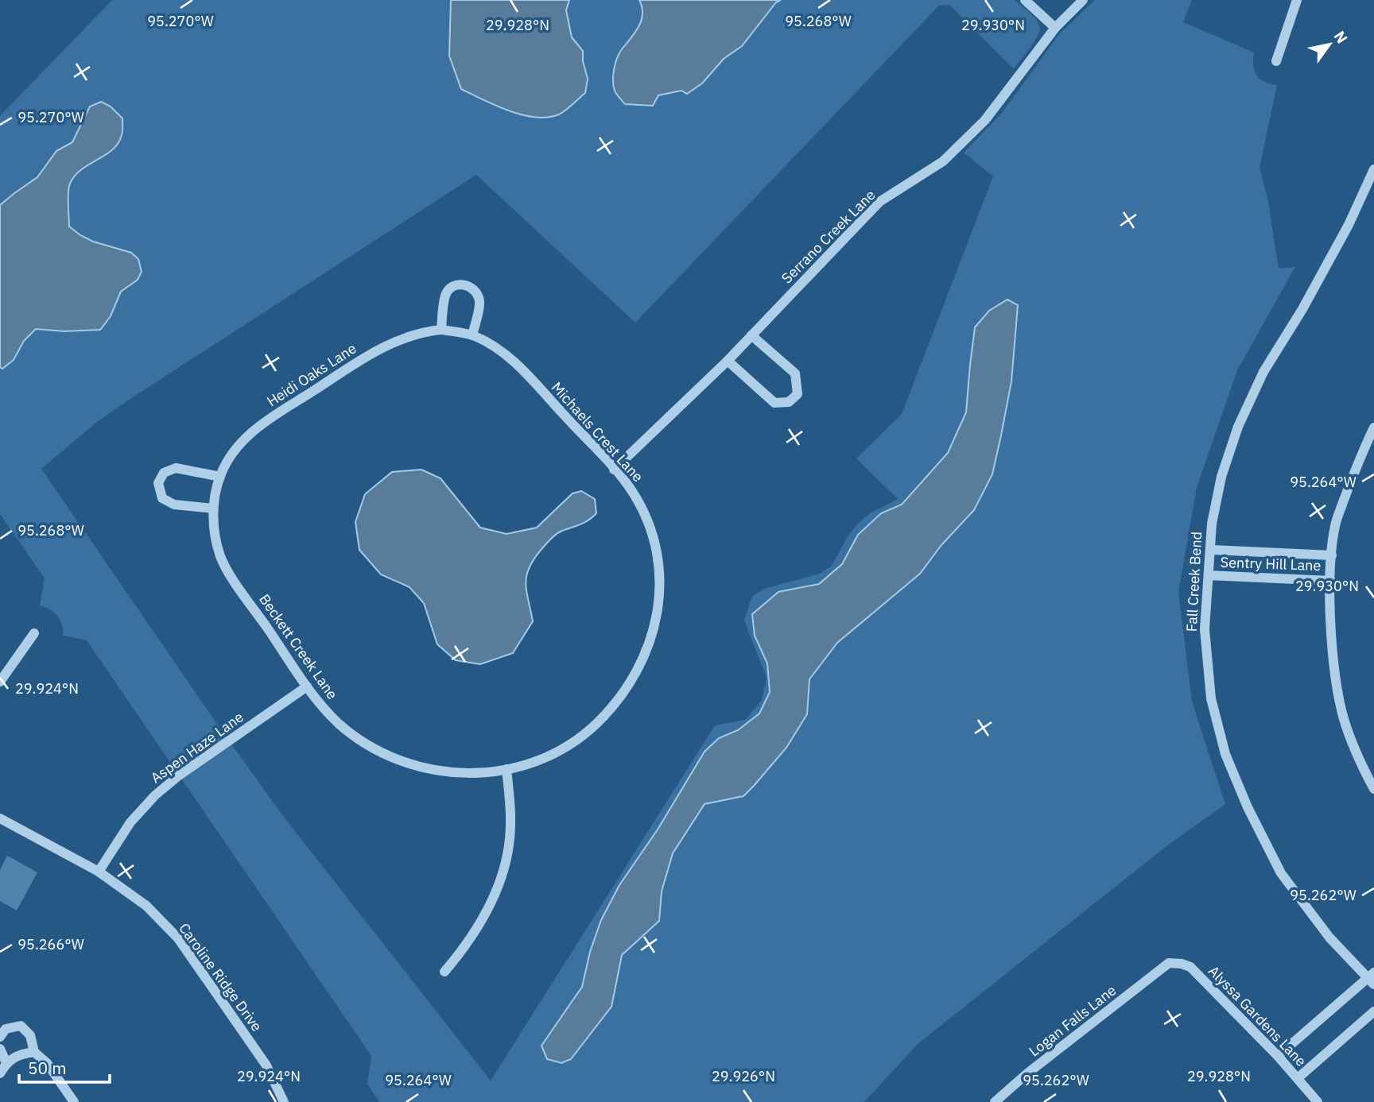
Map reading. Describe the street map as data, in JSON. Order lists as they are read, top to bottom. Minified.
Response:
{"streets":{"street":["Serrano Creek Lane","Heidi Oaks Lane","Michaels Crest Lane","Sentry Hill Lane","Fall Creek Bend","Beckett Creek Lane","Aspen Haze Lane","Caroline Ridge Drive","Alyssa Gardens Lane","Logan Falls Lane"]},"crossings":[["Serrano Creek Lane","Michaels Crest Lane"],["Heidi Oaks Lane","Michaels Crest Lane"],["Heidi Oaks Lane","Beckett Creek Lane"],["Michaels Crest Lane","Beckett Creek Lane"],["Sentry Hill Lane","Fall Creek Bend"],["Beckett Creek Lane","Aspen Haze Lane"],["Aspen Haze Lane","Caroline Ridge Drive"],["Alyssa Gardens Lane","Logan Falls Lane"]],"scale_bar":"50 m","north":"top right","coordinates":["95.270°W","95.268°W","29.928°N","29.930°N","95.264°W","29.924°N","95.262°W","95.266°W","29.926°N"]}
